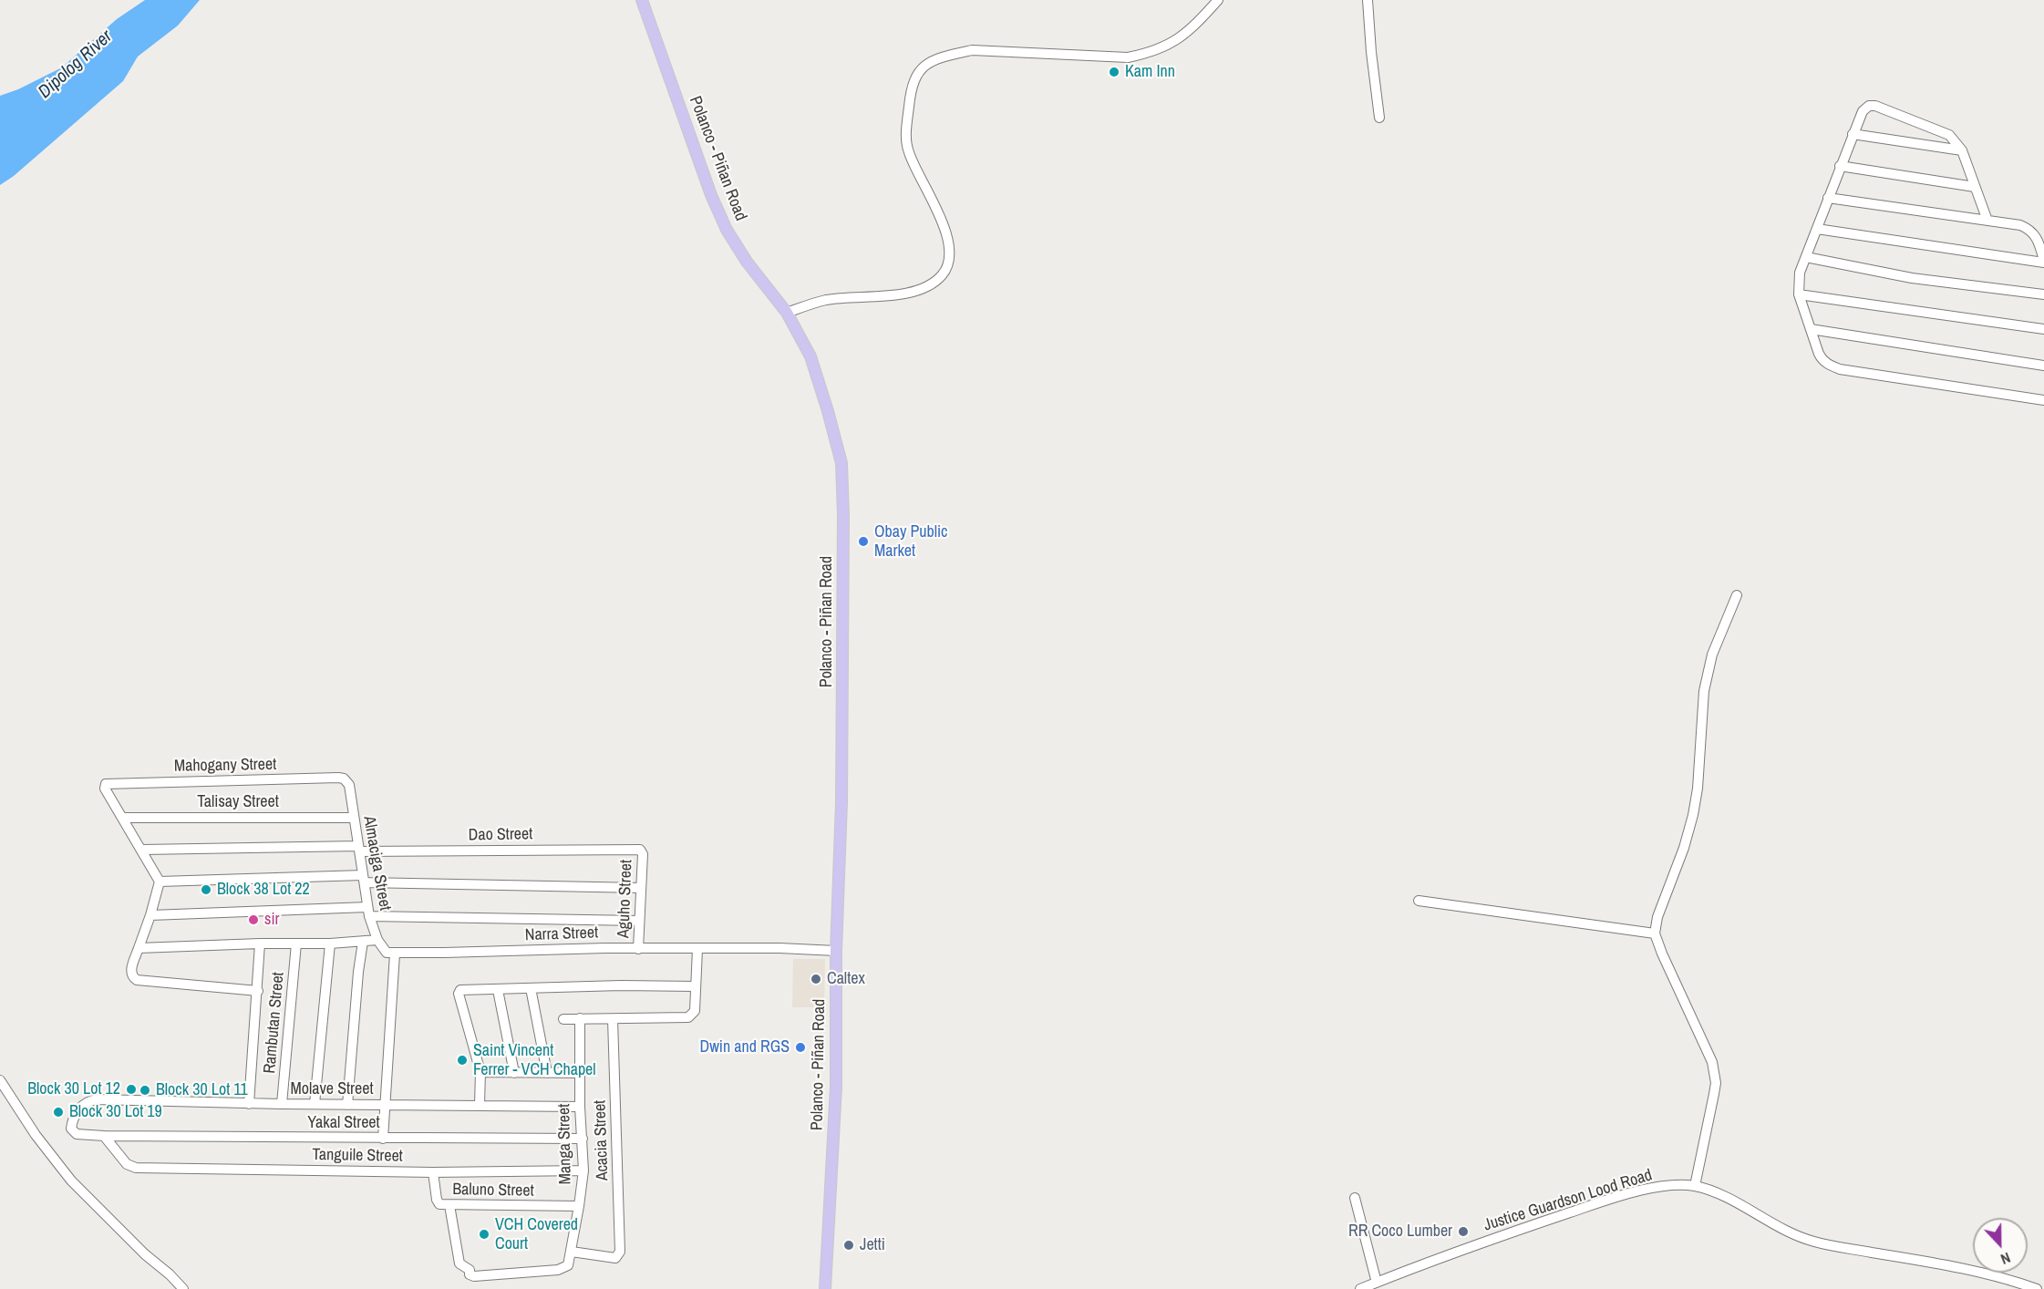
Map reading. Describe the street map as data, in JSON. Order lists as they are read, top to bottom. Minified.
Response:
{"streets":{"main road":["Polanco - Piñan Road"],"street":["Mahogany Street","Talisay Street","Dao Street","Almaciga Street","Aguho Street","Narra Street","Rambutan Street","Molave Street","Yakal Street","Acacia Street","Manga Street","Tanguile Street","Baluno Street","Justice Guardson Lood Road"]},"crossings":[["Polanco - Piñan Road","Narra Street"],["Mahogany Street","Talisay Street"],["Mahogany Street","Almaciga Street"],["Talisay Street","Almaciga Street"],["Dao Street","Almaciga Street"],["Dao Street","Aguho Street"],["Almaciga Street","Narra Street"],["Aguho Street","Narra Street"],["Rambutan Street","Molave Street"],["Molave Street","Yakal Street"],["Molave Street","Manga Street"],["Yakal Street","Manga Street"],["Yakal Street","Tanguile Street"],["Acacia Street","Manga Street"],["Manga Street","Tanguile Street"],["Manga Street","Baluno Street"]],"water":["Dipolog River"],"places":["Kam Inn","Obay Public Market","Block 38 Lot 22","sir","Caltex","Dwin and RGS","Saint Vincent Ferrer - VCH Chapel","Block 30 Lot 12","Block 30 Lot 11","Block 30 Lot 19","RR Coco Lumber","VCH Covered Court","Jetti"],"north":"bottom"}
